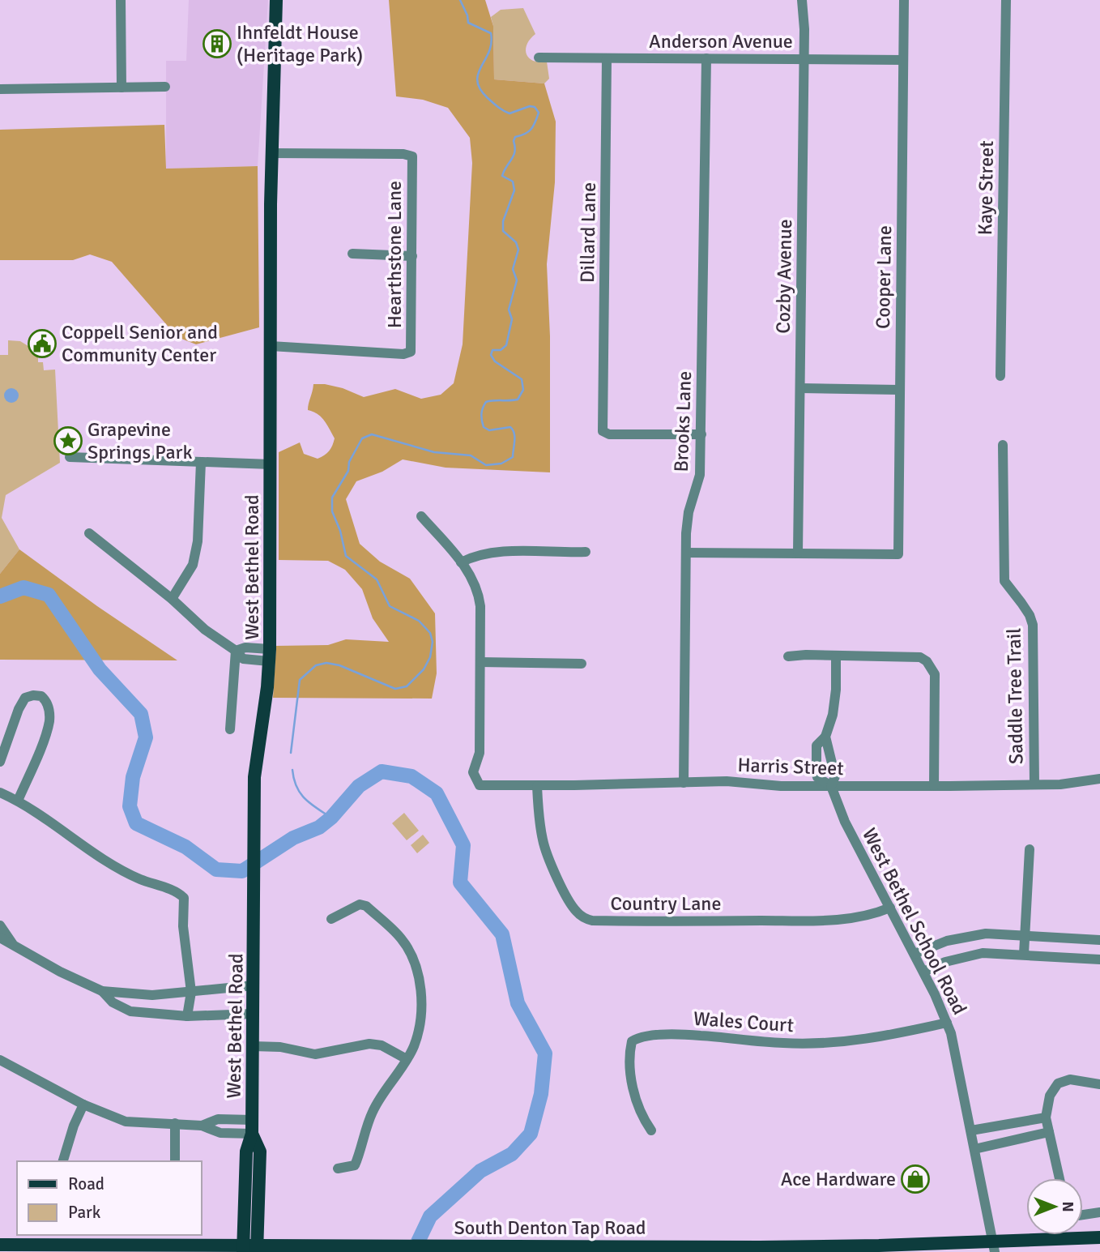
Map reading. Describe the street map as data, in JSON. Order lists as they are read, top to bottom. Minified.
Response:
{"streets":{"main road":["West Bethel Road","South Denton Tap Road"],"street":["Anderson Avenue","Kaye Street","Dillard Lane","Hearthstone Lane","Cozby Avenue","Cooper Lane","Brooks Lane","Saddle Tree Trail","Harris Street","Country Lane","West Bethel School Road","Wales Court"]},"crossings":[["Anderson Avenue","Dillard Lane"],["Anderson Avenue","Cozby Avenue"],["Anderson Avenue","Cooper Lane"],["Anderson Avenue","Brooks Lane"],["Dillard Lane","Brooks Lane"],["Hearthstone Lane","West Bethel Road"],["Cozby Avenue","Cooper Lane"],["Brooks Lane","Harris Street"],["West Bethel Road","South Denton Tap Road"],["Saddle Tree Trail","Harris Street"],["Harris Street","Country Lane"],["Harris Street","West Bethel School Road"],["Country Lane","West Bethel School Road"],["West Bethel School Road","Wales Court"],["West Bethel School Road","South Denton Tap Road"]],"places":{"building":["Ihnfeldt House (Heritage Park)"],"public building":["Coppell Senior and Community Center"],"place":["Grapevine Springs Park"],"shop":["Ace Hardware"]},"legend":["Road","Park"],"north":"right"}
